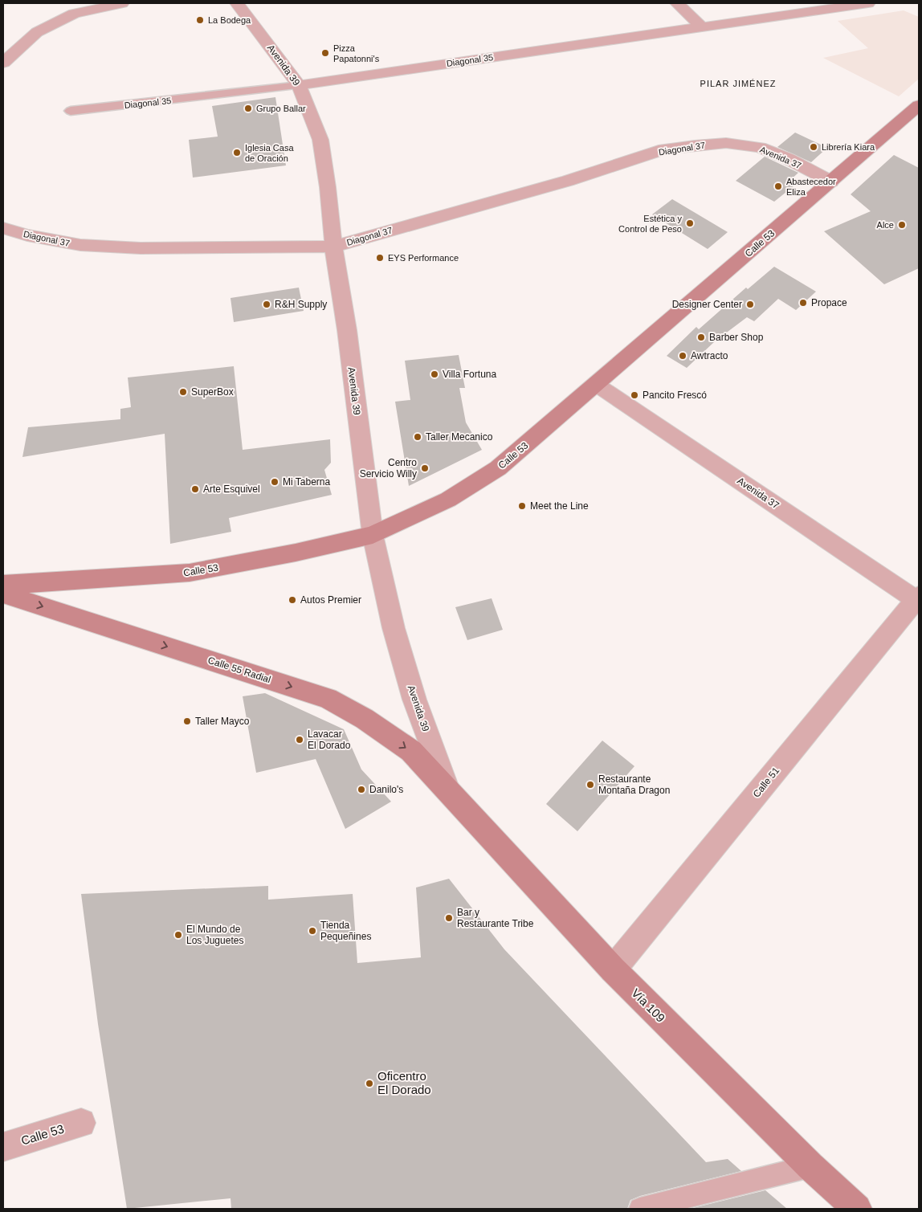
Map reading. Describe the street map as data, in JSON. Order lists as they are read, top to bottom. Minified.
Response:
{"streets":{"main road":["Calle 53","Calle 55 Radial","Vía 109"],"street":["Diagonal 35","Avenida 39","Diagonal 37","Avenida 37","Calle 51"]},"crossings":[["Diagonal 35","Avenida 39"],["Avenida 39","Diagonal 37"],["Avenida 39","Calle 53"],["Avenida 39","Calle 55 Radial"],["Avenida 39","Vía 109"],["Diagonal 37","Avenida 37"],["Avenida 37","Calle 53"],["Avenida 37","Calle 51"],["Calle 55 Radial","Vía 109"],["Calle 51","Vía 109"]],"one_way":["Calle 55 Radial"],"districts":["PILAR JIMÉNEZ"],"places":["La Bodega","Pizza Papatonni's","Grupo Ballar","Librería Kiara","Iglesia Casa de Oración","Abastecedor Eliza","Estética y Control de Peso","Alce","EYS Performance","Propace","R&H Supply","Designer Center","Barber Shop","Awtracto","Villa Fortuna","SuperBox","Pancito Frescó","Taller Mecanico","Centro Servicio Willy","Mi Taberna","Arte Esquivel","Meet the Line","Autos Premier","Taller Mayco","Lavacar El Dorado","Restaurante Montaña Dragon","Danilo's","Bar y Restaurante Tribe","Tienda Pequeñines","El Mundo de Los Juguetes","Oficentro El Dorado"]}
